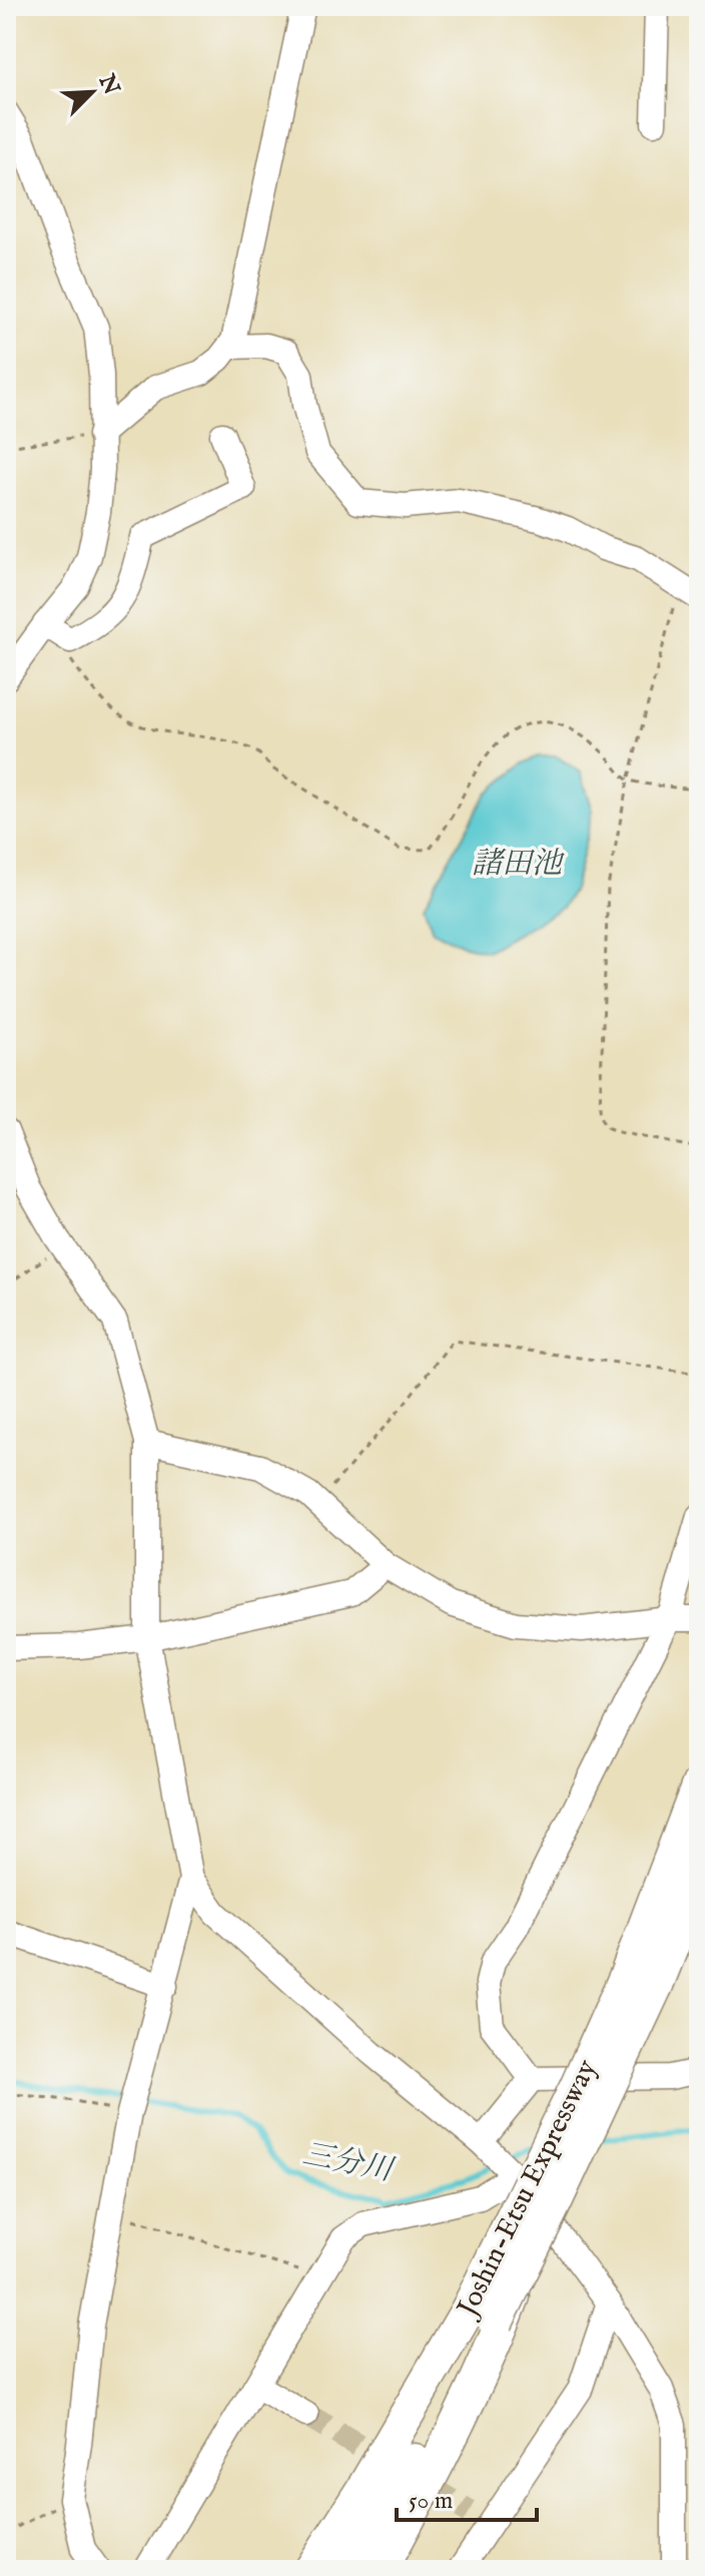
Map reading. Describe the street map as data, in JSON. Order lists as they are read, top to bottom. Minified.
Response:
{"streets":{"highway":["Joshin-Etsu Expressway"]},"water":["諸田池","三分川"],"scale_bar":"50 m","north":"top right"}
